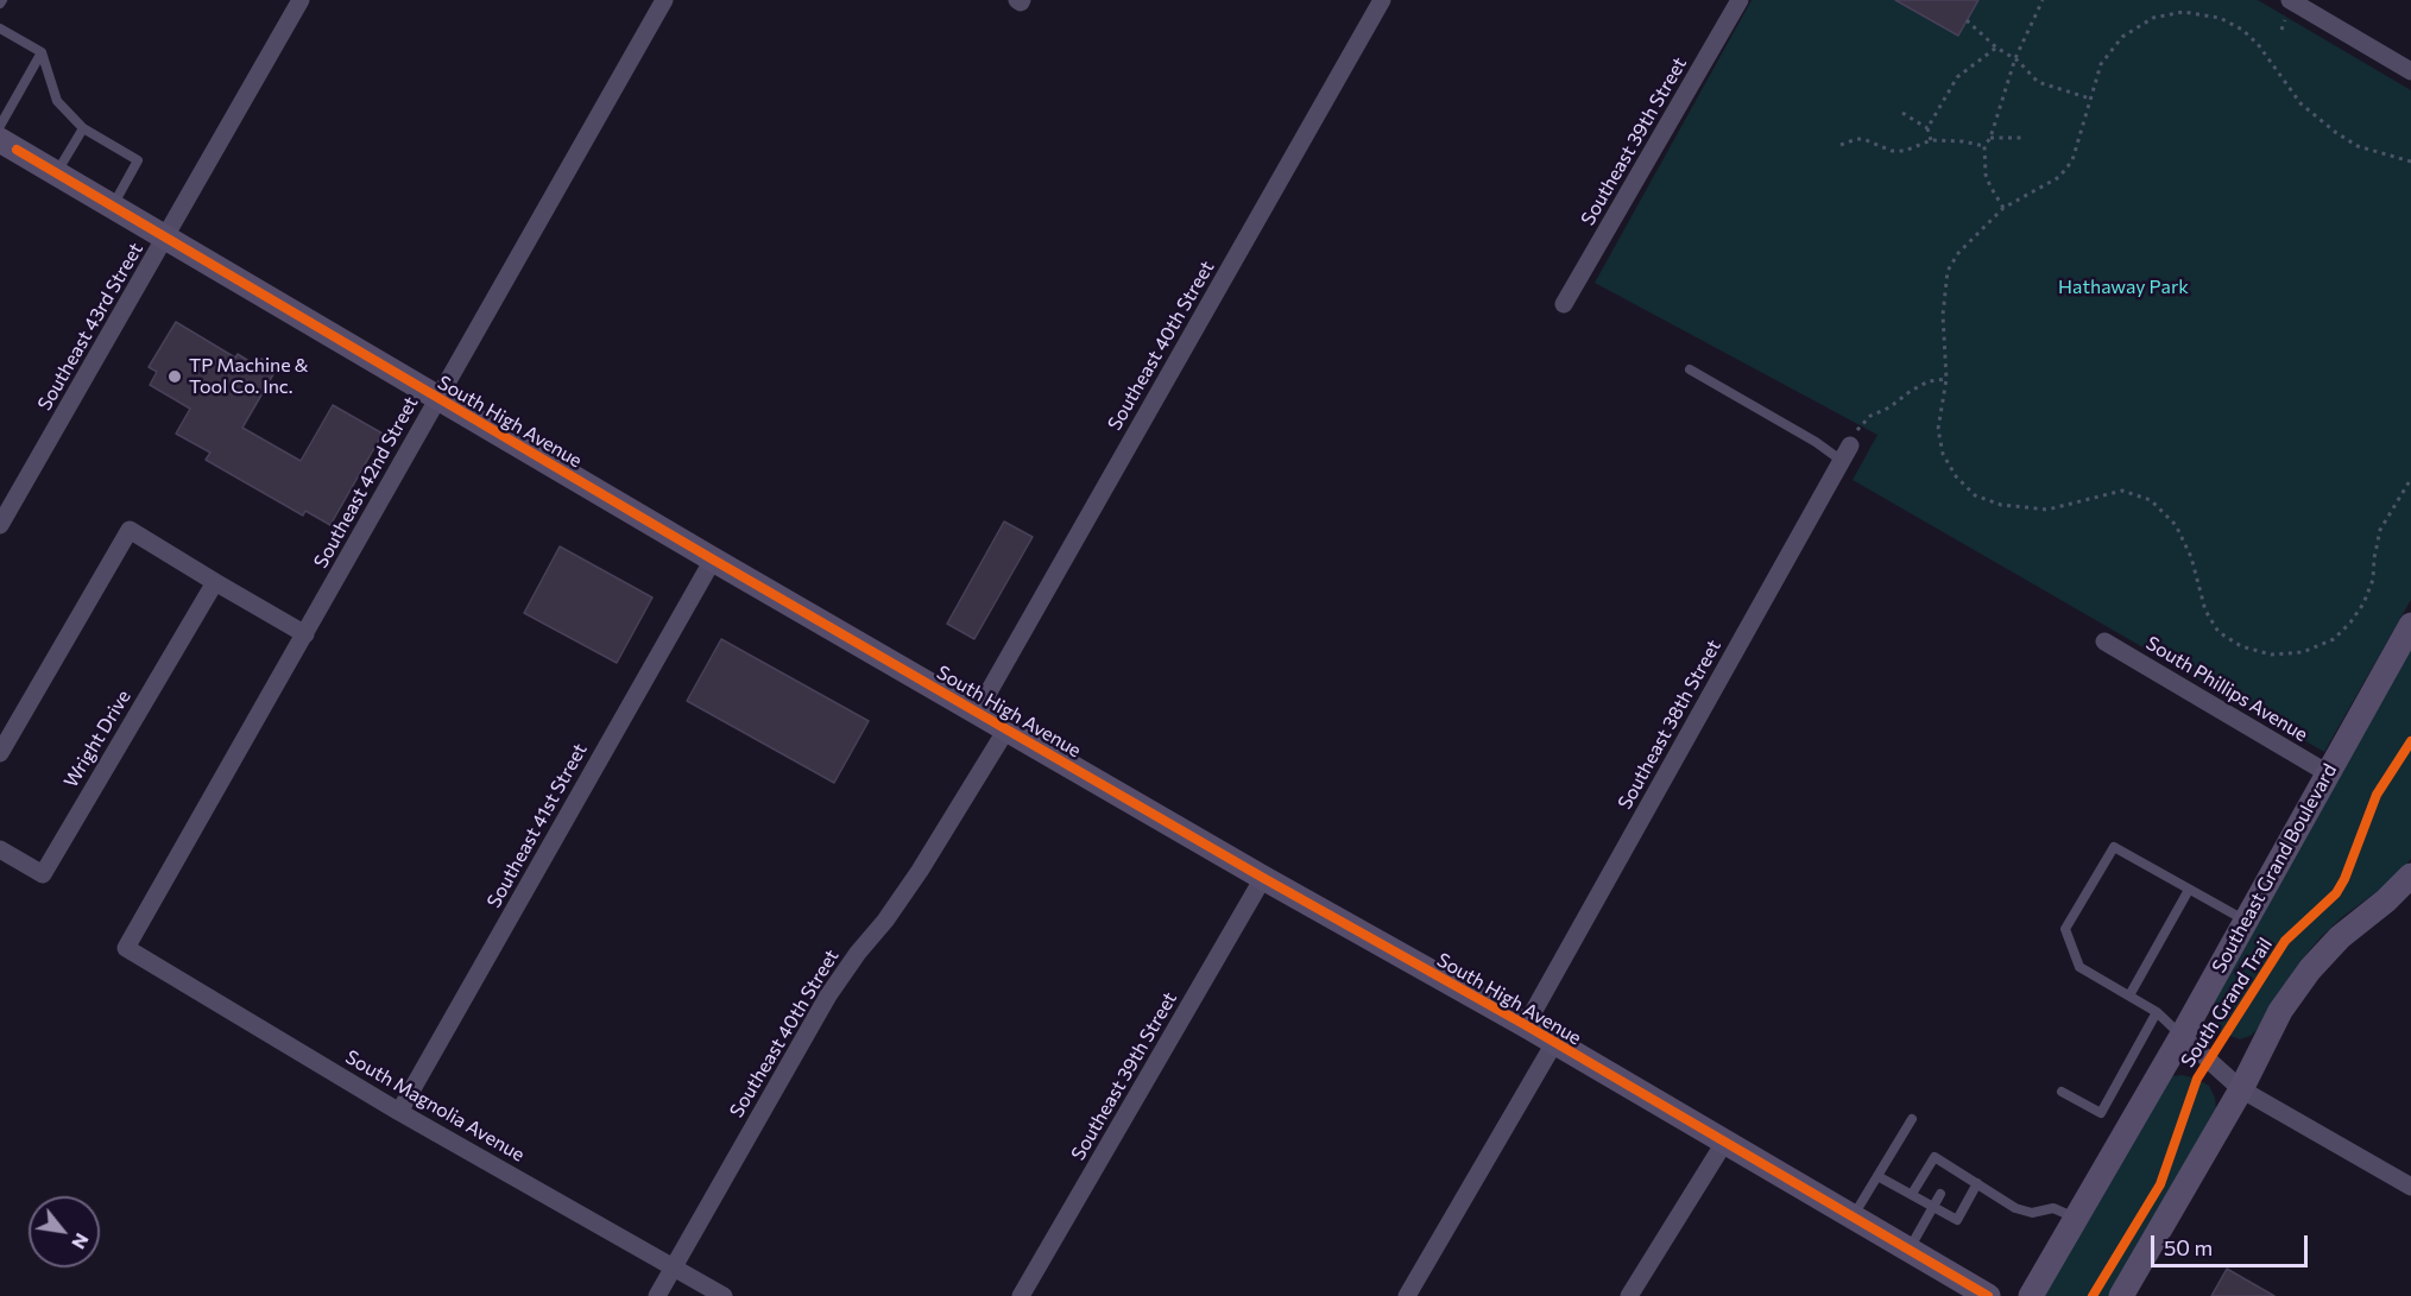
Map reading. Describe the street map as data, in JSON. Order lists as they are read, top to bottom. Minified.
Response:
{"streets":{"street":["Southeast 39th Street","Southeast 43rd Street","Southeast 40th Street","South High Avenue","Southeast 42nd Street","South Phillips Avenue","Southeast 38th Street","Wright Drive","Southeast 41st Street","Southeast Grand Boulevard","South Magnolia Avenue"],"cycle path":["South Grand Trail"]},"crossings":[["Southeast 39th Street","South High Avenue"],["Southeast 43rd Street","South High Avenue"],["Southeast 40th Street","South High Avenue"],["Southeast 40th Street","South Magnolia Avenue"],["South High Avenue","Southeast 42nd Street"],["South High Avenue","Southeast 38th Street"],["South High Avenue","Southeast 41st Street"],["Southeast 42nd Street","South Magnolia Avenue"],["South Phillips Avenue","Southeast Grand Boulevard"],["Southeast 41st Street","South Magnolia Avenue"]],"parks":["Hathaway Park"],"places":["TP Machine & Tool Co. Inc."],"scale_bar":"50 m","north":"bottom right"}
